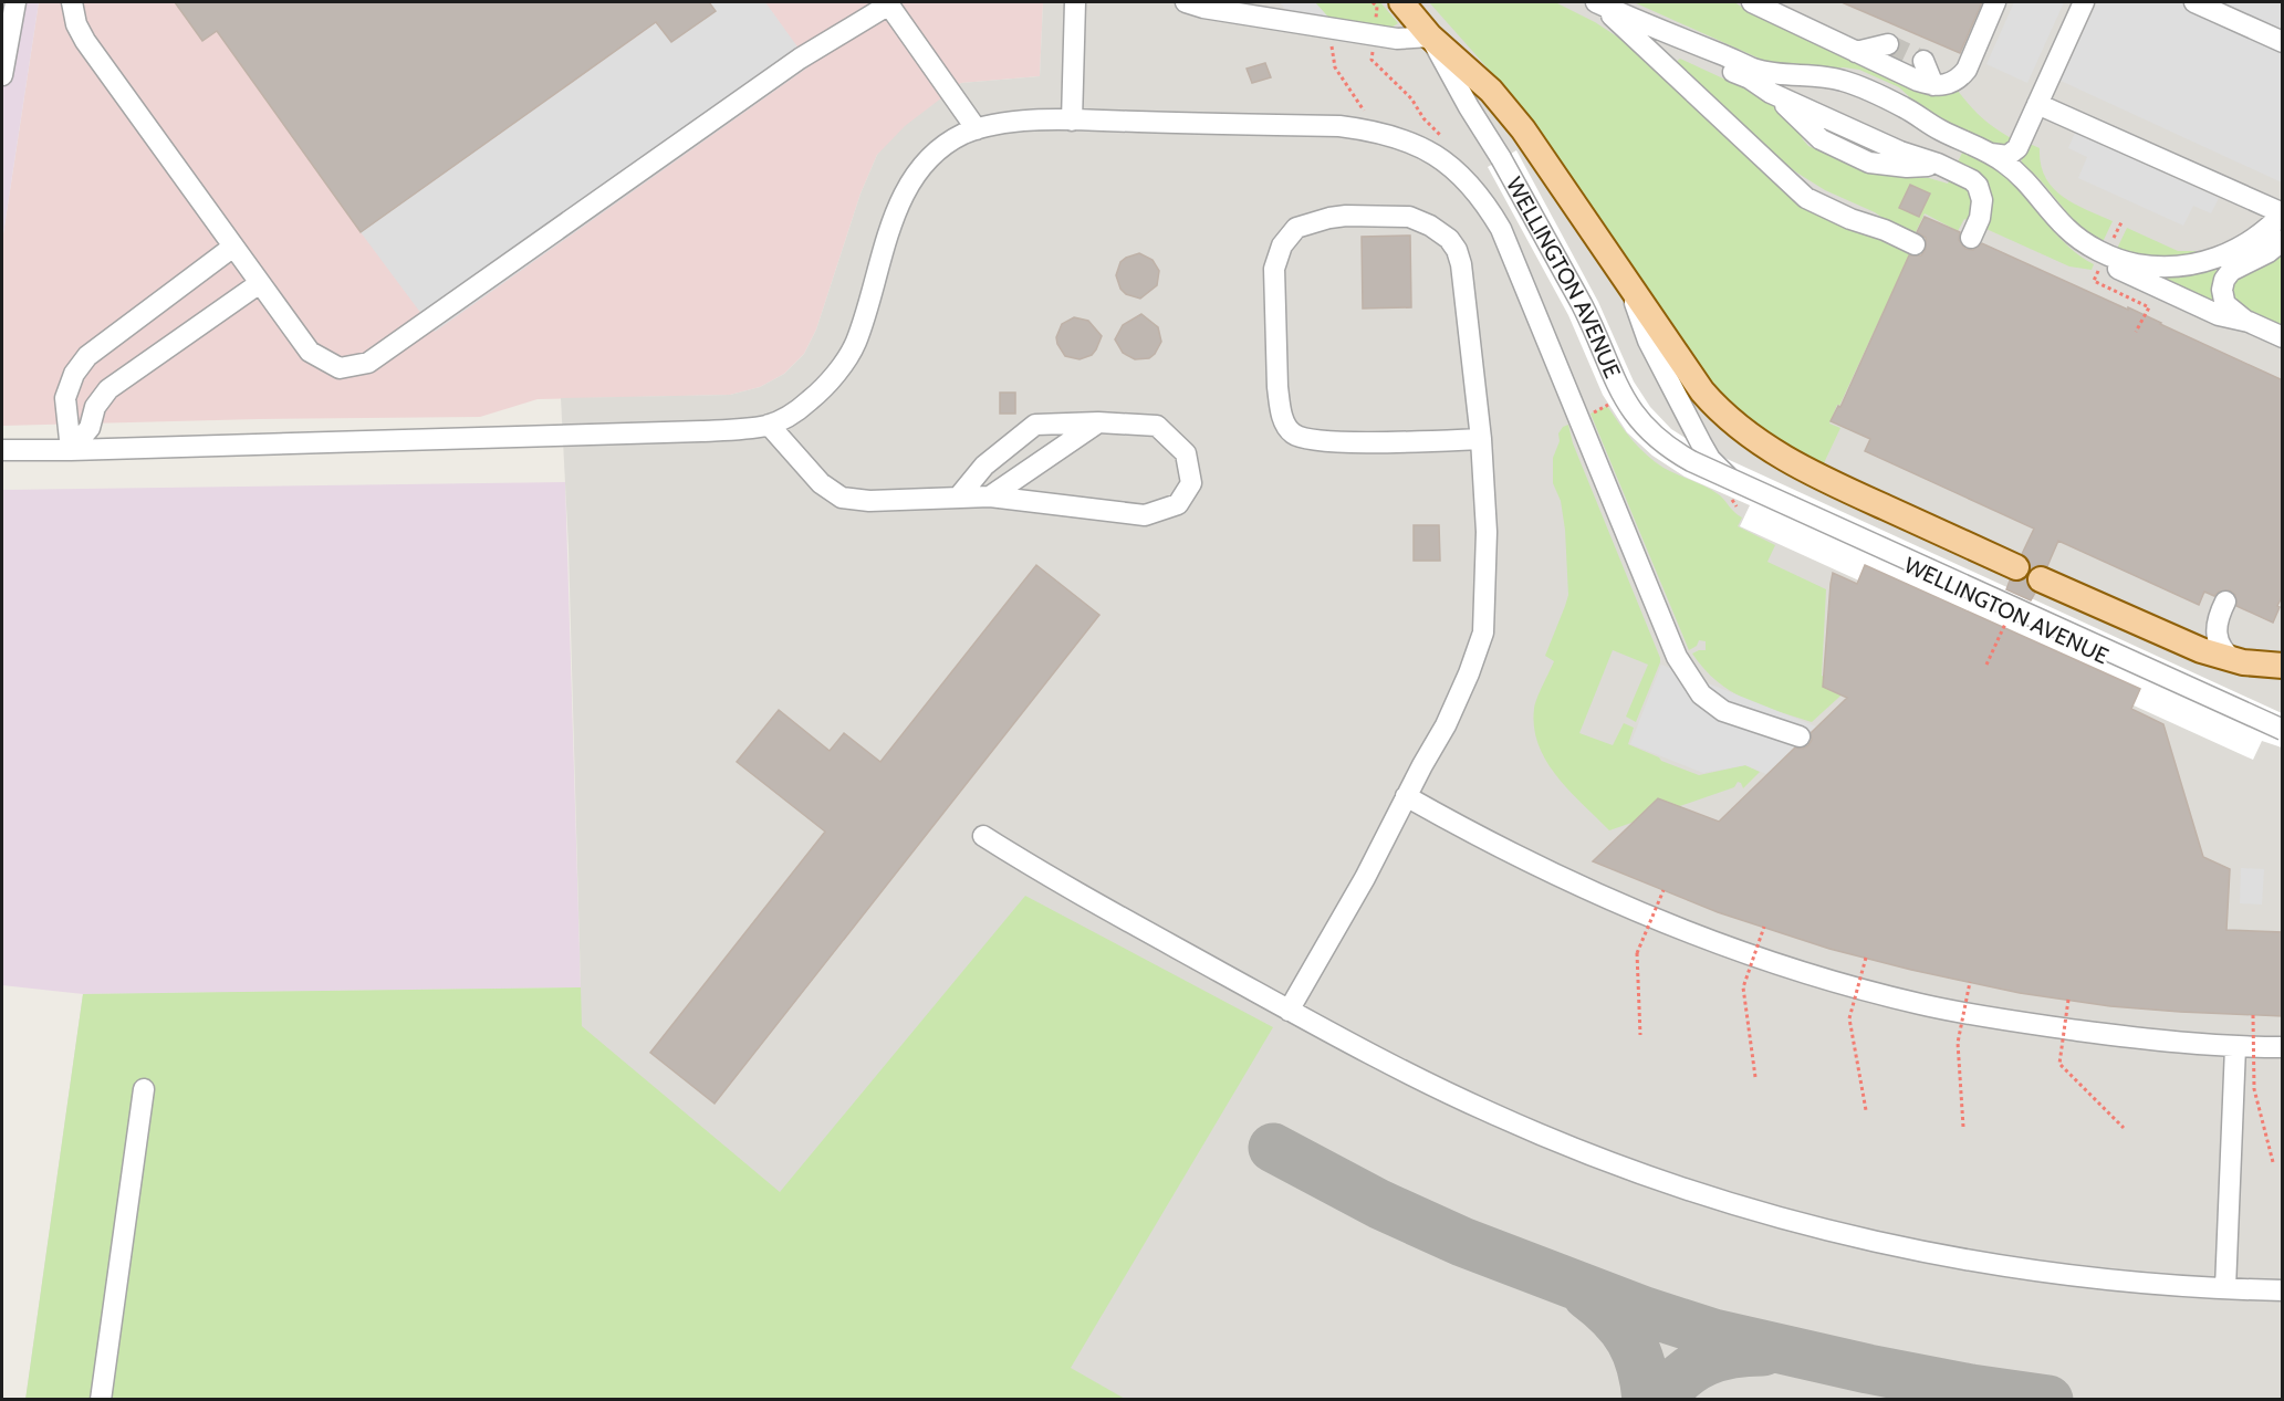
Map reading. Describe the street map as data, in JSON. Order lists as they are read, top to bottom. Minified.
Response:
{"streets":{"main road":["WELLINGTON AVENUE"]}}
